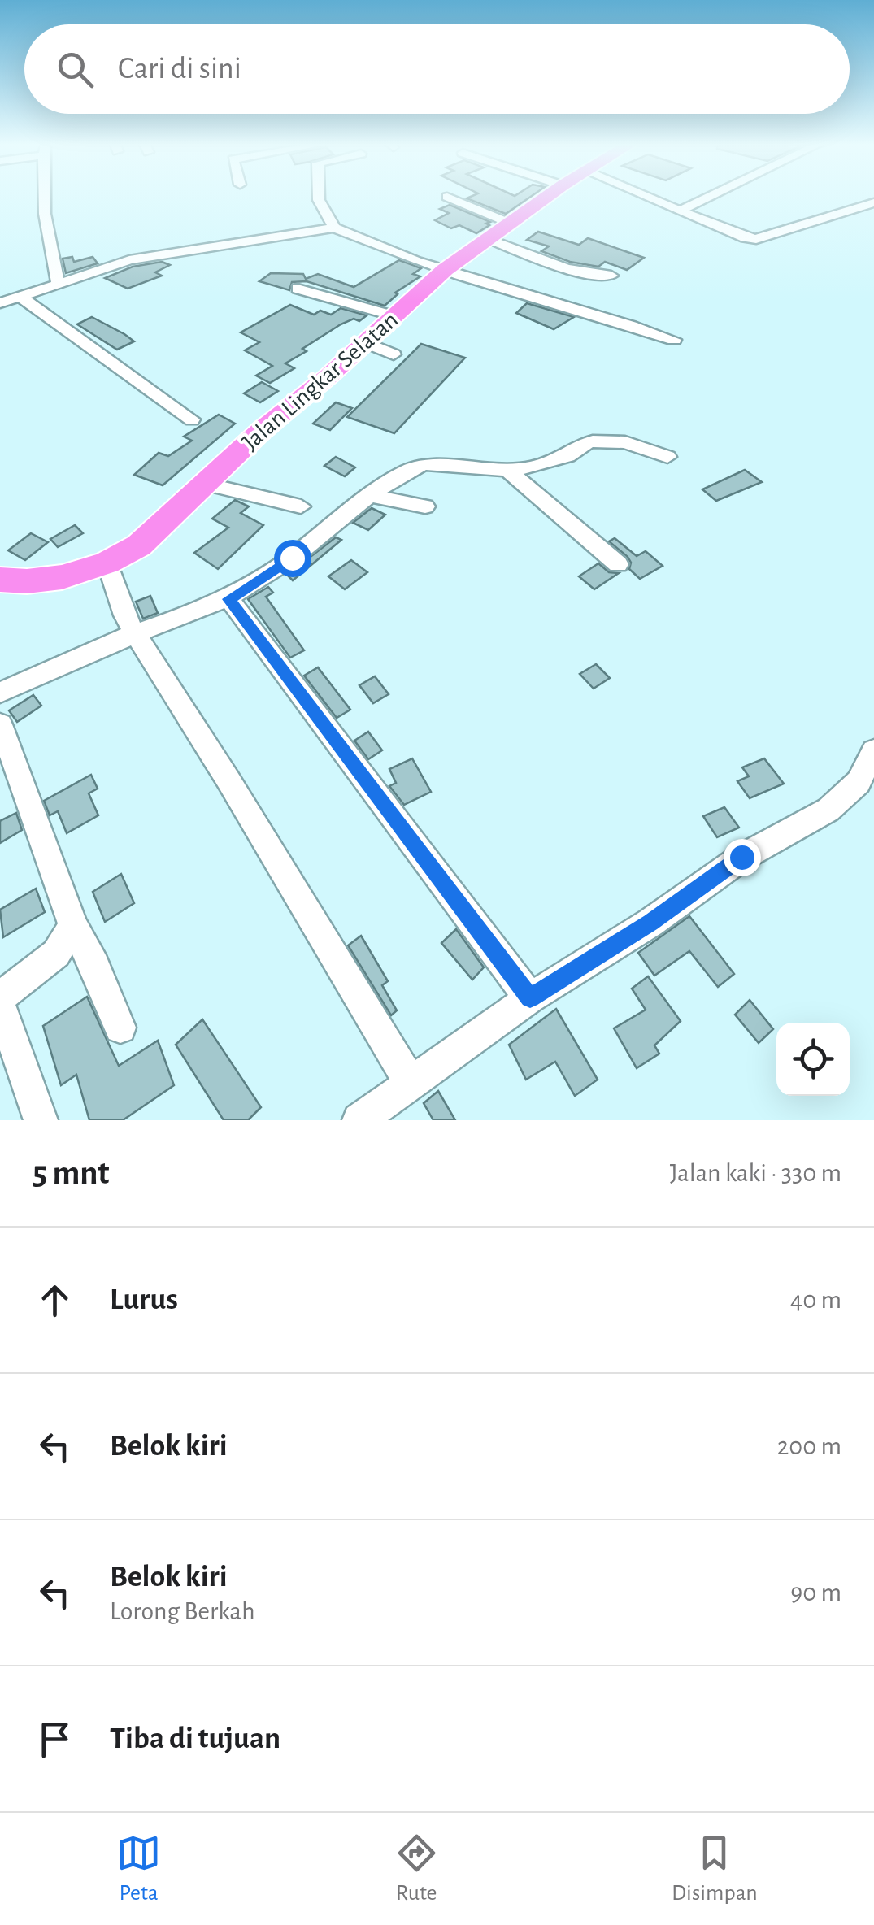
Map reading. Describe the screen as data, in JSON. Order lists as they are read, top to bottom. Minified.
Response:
{"streets":{"highway":["Jalan Lingkar Selatan"]},"page":{"search":"Cari di sini","heading":["5 mnt","Jalan kaki · 330 m"],"list":[["Lurus","40 m"],["Belok kiri","200 m"],["Belok kiri","Lorong Berkah","90 m"],"Tiba di tujuan"],"nav":["Peta","Rute","Disimpan"]}}
